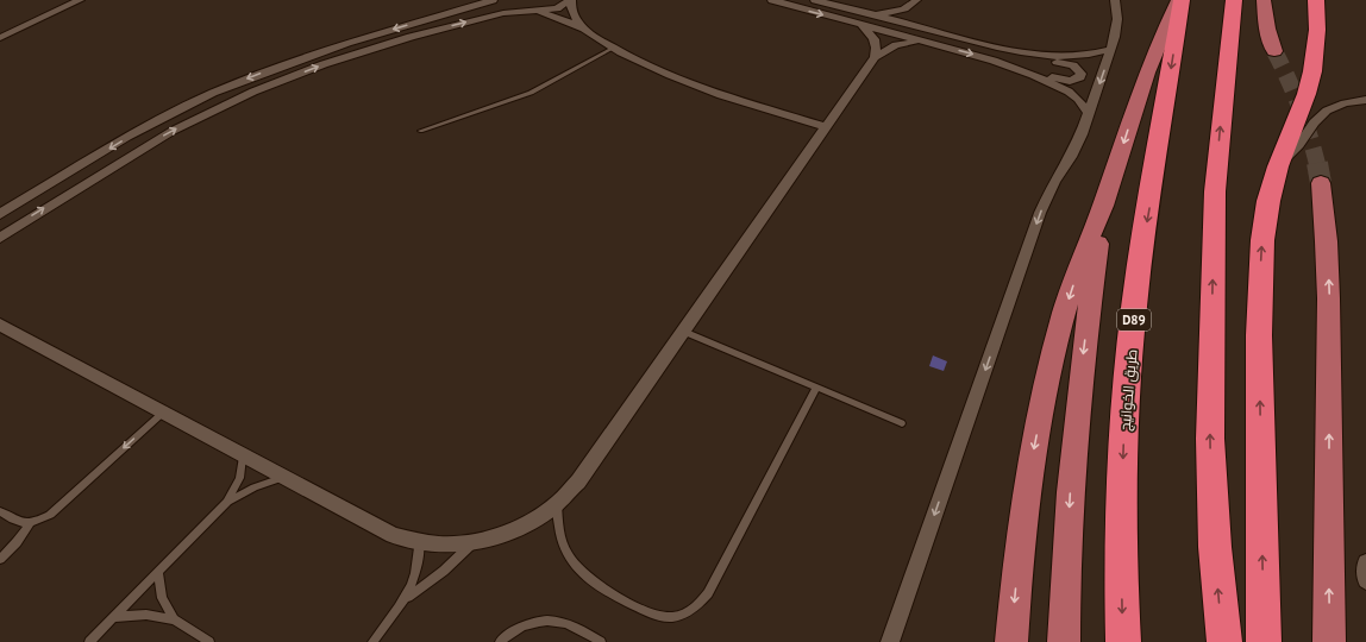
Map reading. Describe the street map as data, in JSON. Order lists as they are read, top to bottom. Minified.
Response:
{"streets":{"highway":["D89","طريق الخوانيج"]}}
